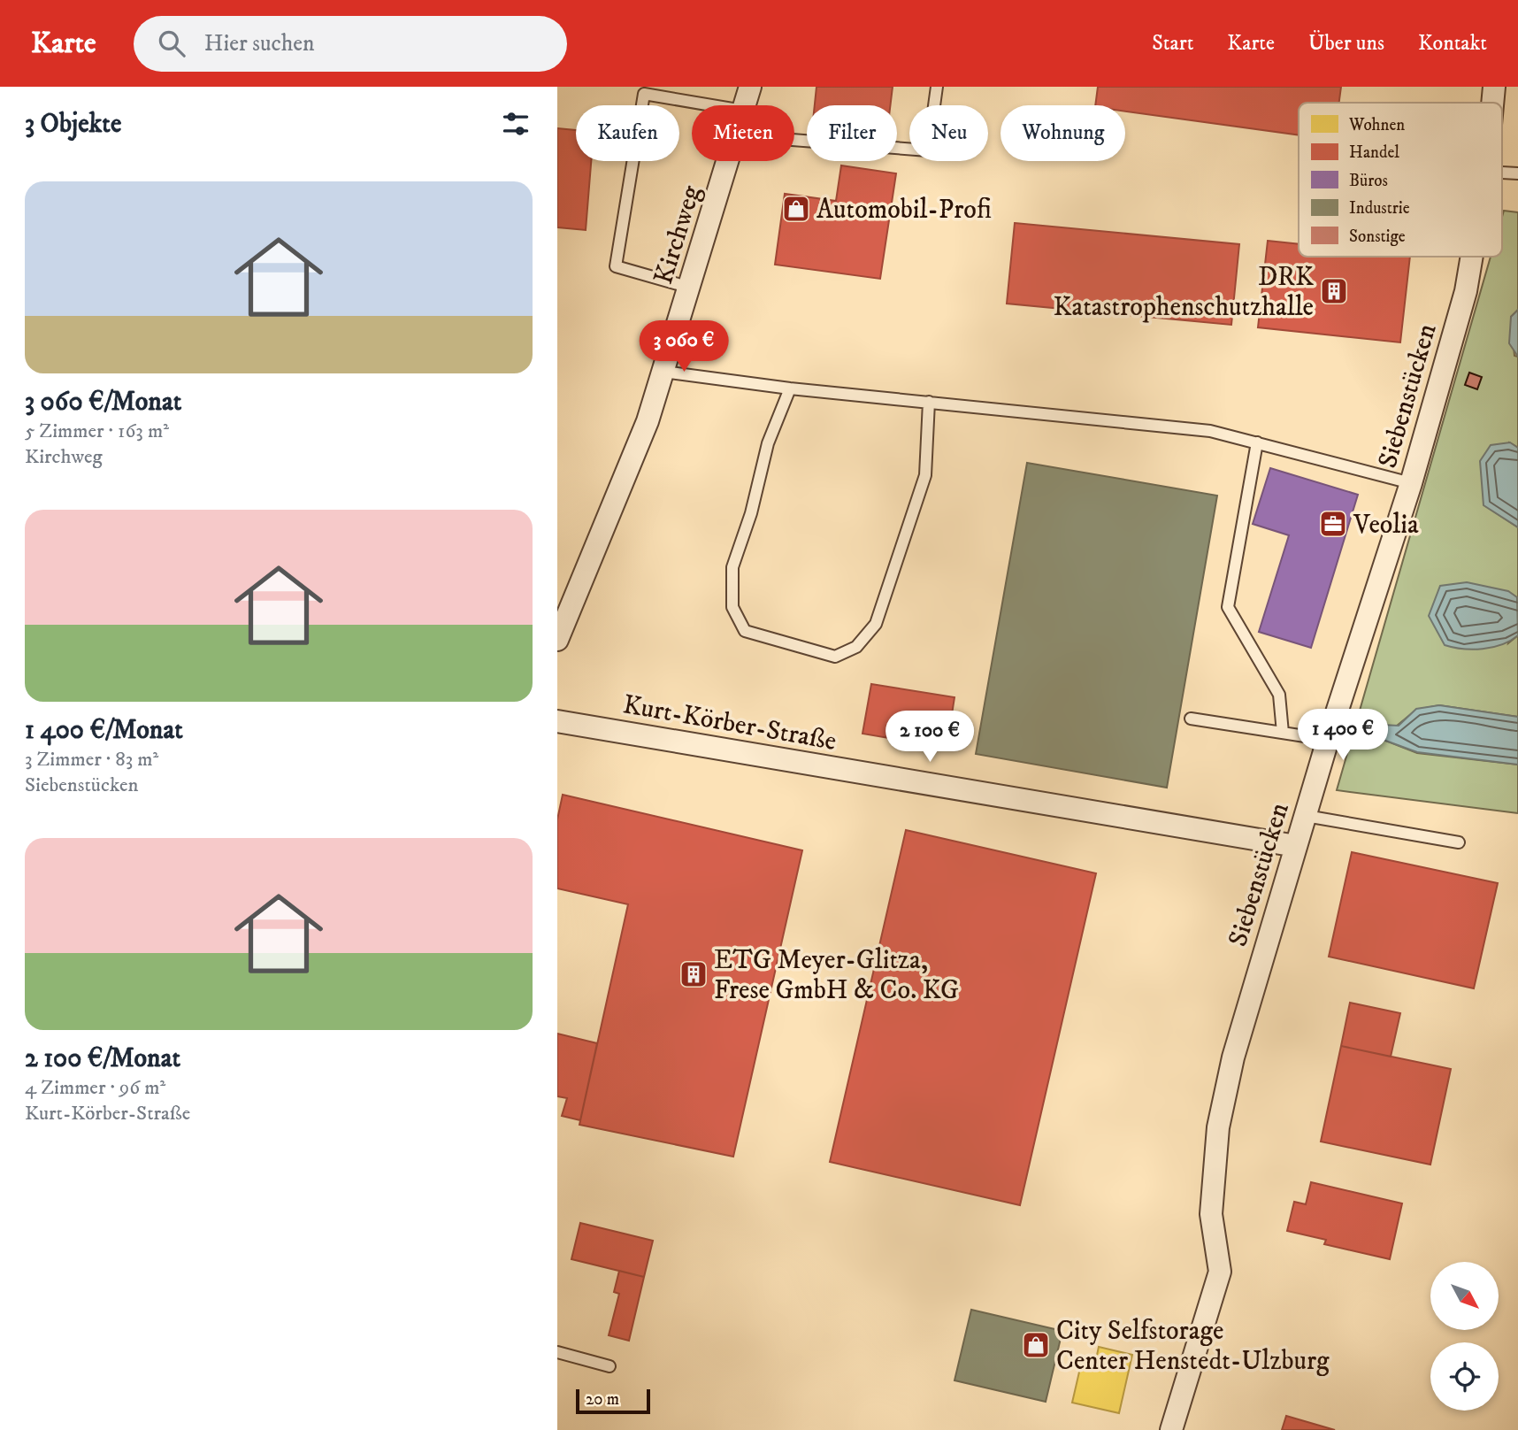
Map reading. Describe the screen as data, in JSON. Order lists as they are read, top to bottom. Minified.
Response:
{"streets":{"street":["Kirchweg","Siebenstücken","Kurt-Körber-Straße"]},"crossings":[["Siebenstücken","Kurt-Körber-Straße"]],"places":{"shop":["Automobil-Profi","City Selfstorage Center Henstedt-Ulzburg"],"building":["DRK Katastrophenschutzhalle","ETG Meyer-Glitza, Frese GmbH & Co. KG"],"office":["Veolia"]},"legend":["Wohnen","Handel","Büros","Industrie","Sonstige"],"scale_bar":"20 m","north":"bottom right","page":{"header":"Karte","search":"Hier suchen","nav":["Start","Karte","Über uns","Kontakt"],"heading":"3 Objekte","chip":["Kaufen","Mieten","Filter","Neu","Wohnung"],"list":[{"name":"3 060 €/Monat","note":"5 Zimmer · 163 m² · Kirchweg"},{"name":"1 400 €/Monat","note":"3 Zimmer · 83 m² · Siebenstücken"},{"name":"2 100 €/Monat","note":"4 Zimmer · 96 m² · Kurt-Körber-Straße"}],"price":["3 060 €","1 400 €","2 100 €"],"scale":"20 m"}}
